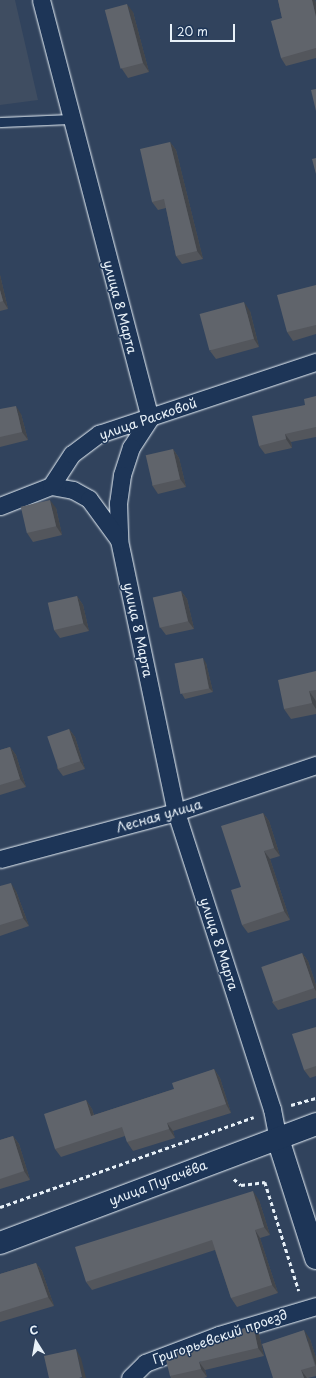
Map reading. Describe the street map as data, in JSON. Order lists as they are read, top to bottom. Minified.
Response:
{"streets":{"main road":["улица 8 Марта","улица Пугачёва"],"street":["улица Расковой","Лесная улица","Григорьевский проезд"]},"crossings":[["улица 8 Марта","улица Расковой"],["улица 8 Марта","Лесная улица"],["улица 8 Марта","улица Пугачёва"]],"scale_bar":"20 m","north":"top"}
